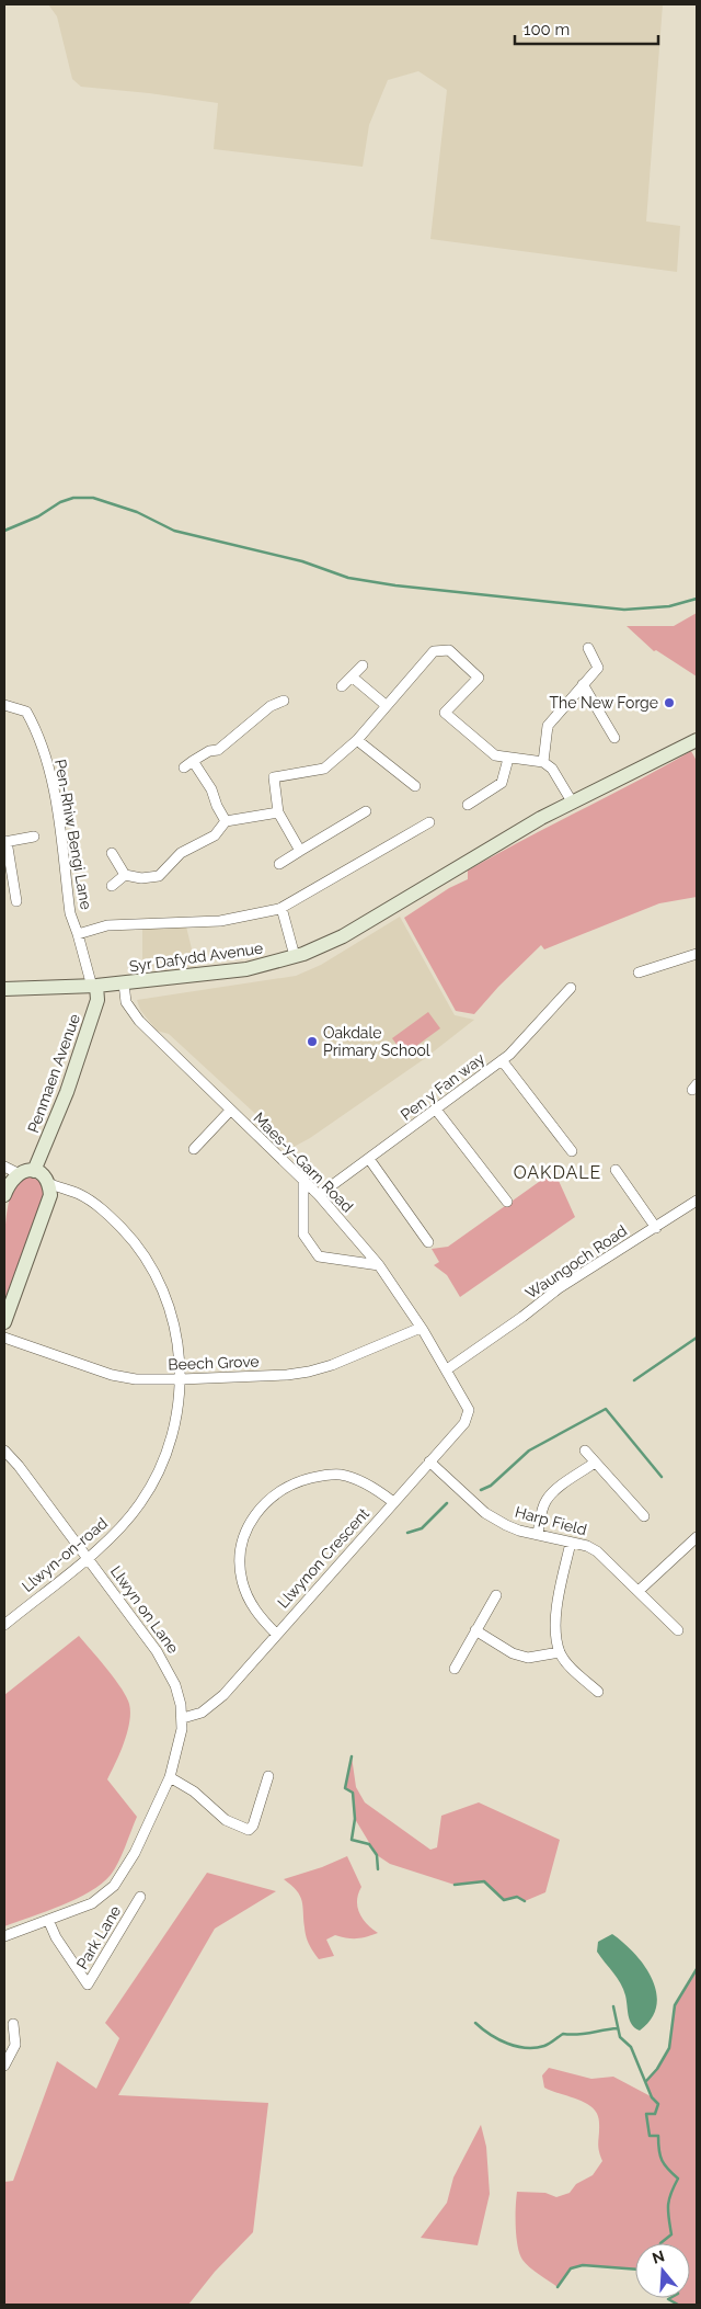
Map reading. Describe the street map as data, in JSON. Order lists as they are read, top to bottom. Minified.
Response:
{"streets":{"street":["Pen-Rhiw Bengi Lane","Syr Dafydd Avenue","Penmaen Avenue","Pen y Fan way","Maes-y-Garn Road","Waungoch Road","Beech Grove","Harp Field","Llwyn-on-road","Llwynon Crescent","Llwyn on Lane","Park Lane"]},"crossings":[["Pen-Rhiw Bengi Lane","Syr Dafydd Avenue"],["Pen-Rhiw Bengi Lane","Penmaen Avenue"],["Syr Dafydd Avenue","Penmaen Avenue"],["Syr Dafydd Avenue","Maes-y-Garn Road"],["Pen y Fan way","Maes-y-Garn Road"],["Maes-y-Garn Road","Waungoch Road"],["Maes-y-Garn Road","Beech Grove"],["Maes-y-Garn Road","Llwynon Crescent"],["Beech Grove","Llwyn-on-road"],["Harp Field","Llwynon Crescent"],["Llwyn-on-road","Llwyn on Lane"],["Llwynon Crescent","Llwyn on Lane"],["Llwyn on Lane","Park Lane"]],"districts":["OAKDALE"],"places":["The New Forge","Oakdale Primary School"],"scale_bar":"100 m","north":"top"}
